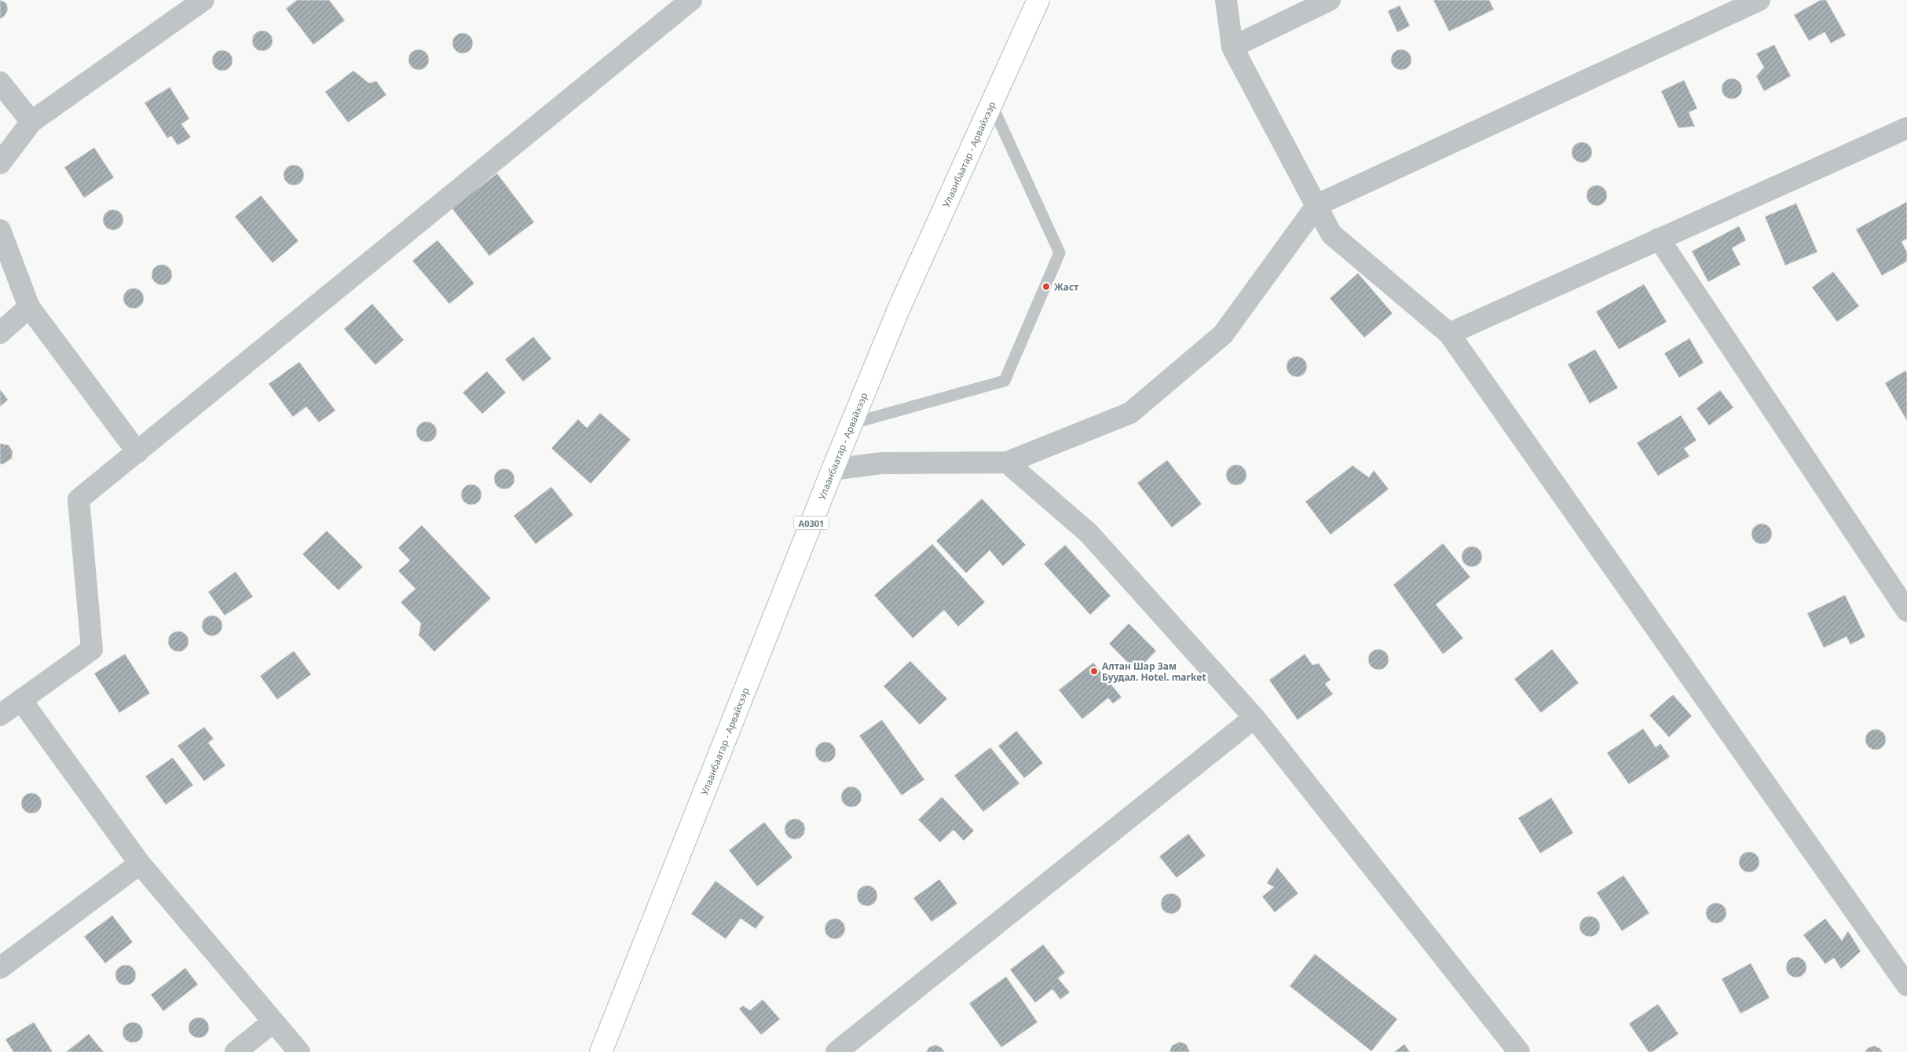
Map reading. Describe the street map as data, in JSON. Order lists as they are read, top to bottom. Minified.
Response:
{"streets":{"highway":["Улаанбаатар - Арвайхээр","A0301"]},"places":["Жаст","Алтан Шар Зам Буудал. Hotel. market"]}
